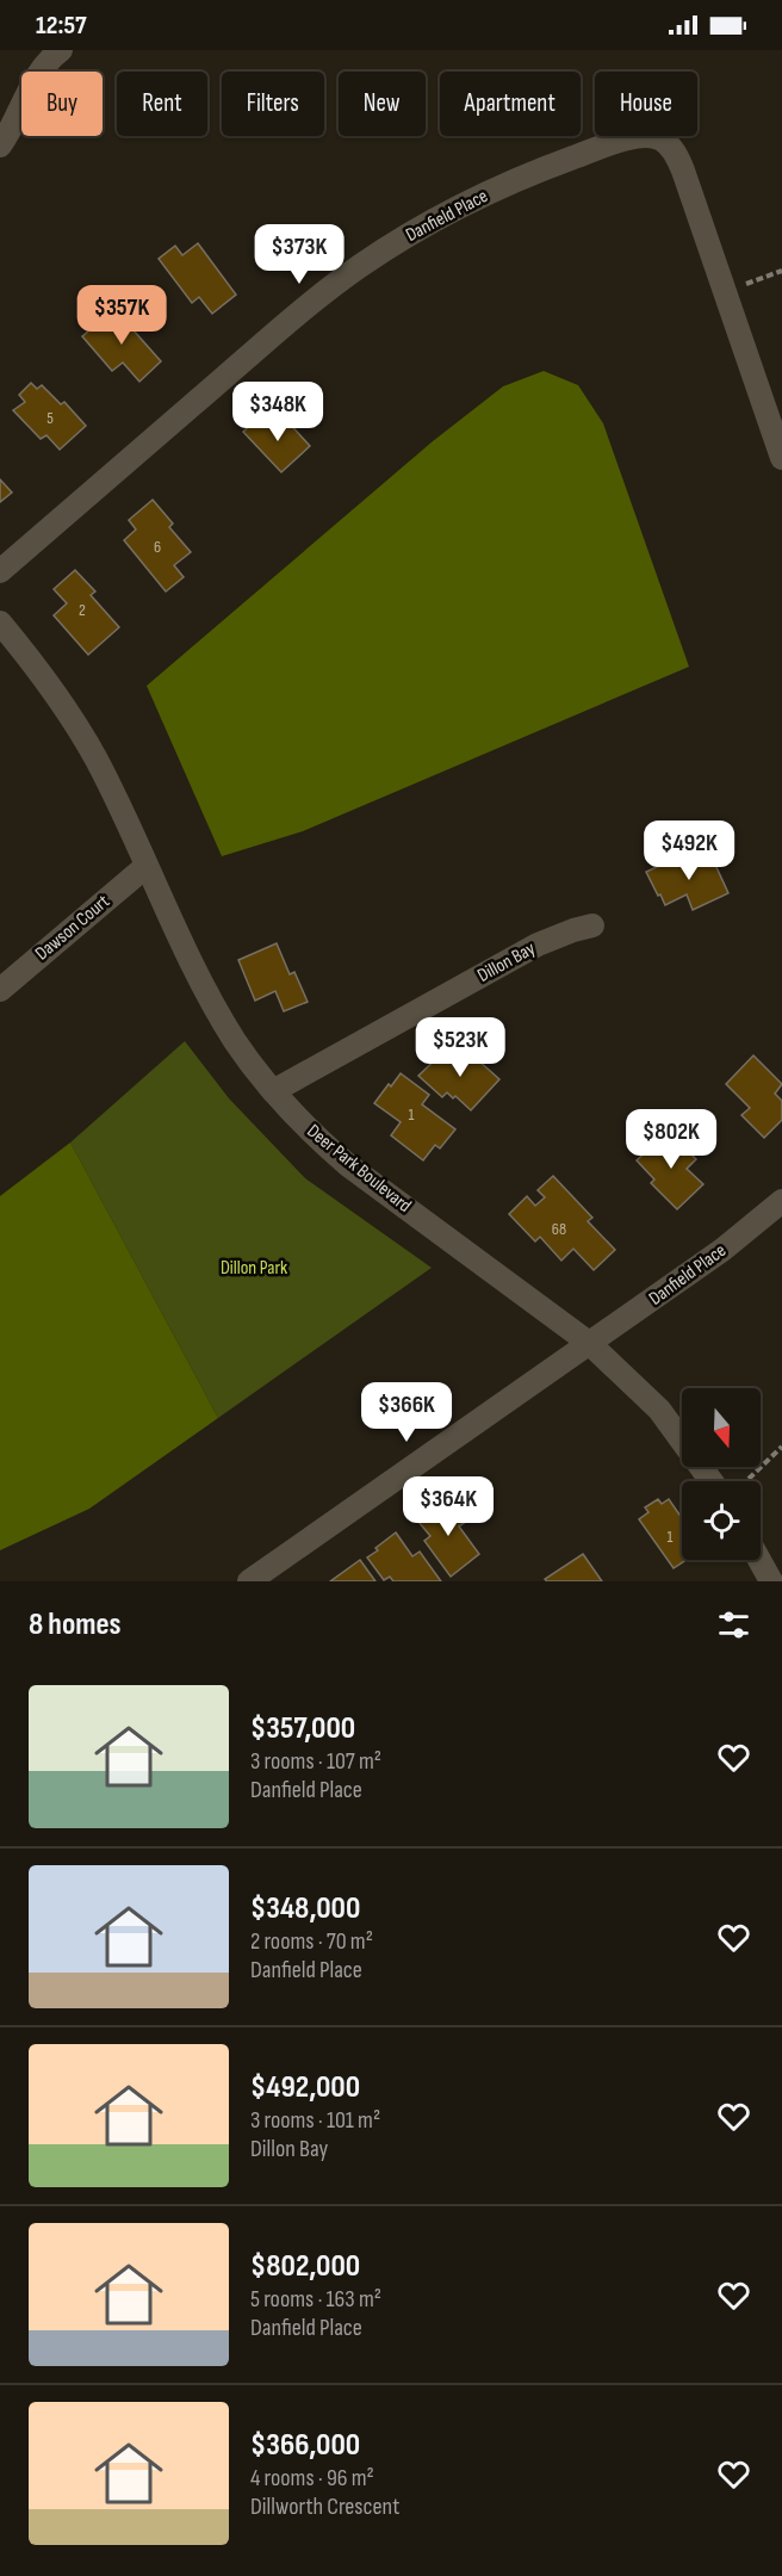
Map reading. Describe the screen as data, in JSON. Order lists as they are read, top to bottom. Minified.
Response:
{"streets":{"street":["Danfield Place","Dawson Court","Dillon Bay","Deer Park Boulevard"]},"crossings":[["Danfield Place","Deer Park Boulevard"],["Dawson Court","Deer Park Boulevard"],["Dillon Bay","Deer Park Boulevard"]],"parks":["Dillon Park"],"house_numbers":["5","6","2","1","68","1"],"north":"bottom","page":{"status":"12:57","chip":["Buy","Rent","Filters","New","Apartment","House"],"price":["$373K","$357K","$348K","$492K","$523K","$802K","$366K","$364K"],"heading":"8 homes","list":[{"name":"$357,000","note":"3 rooms · 107 m² · Danfield Place"},{"name":"$348,000","note":"2 rooms · 70 m² · Danfield Place"},{"name":"$492,000","note":"3 rooms · 101 m² · Dillon Bay"},{"name":"$802,000","note":"5 rooms · 163 m² · Danfield Place"},{"name":"$366,000","note":"4 rooms · 96 m² · Dillworth Crescent"}]}}
